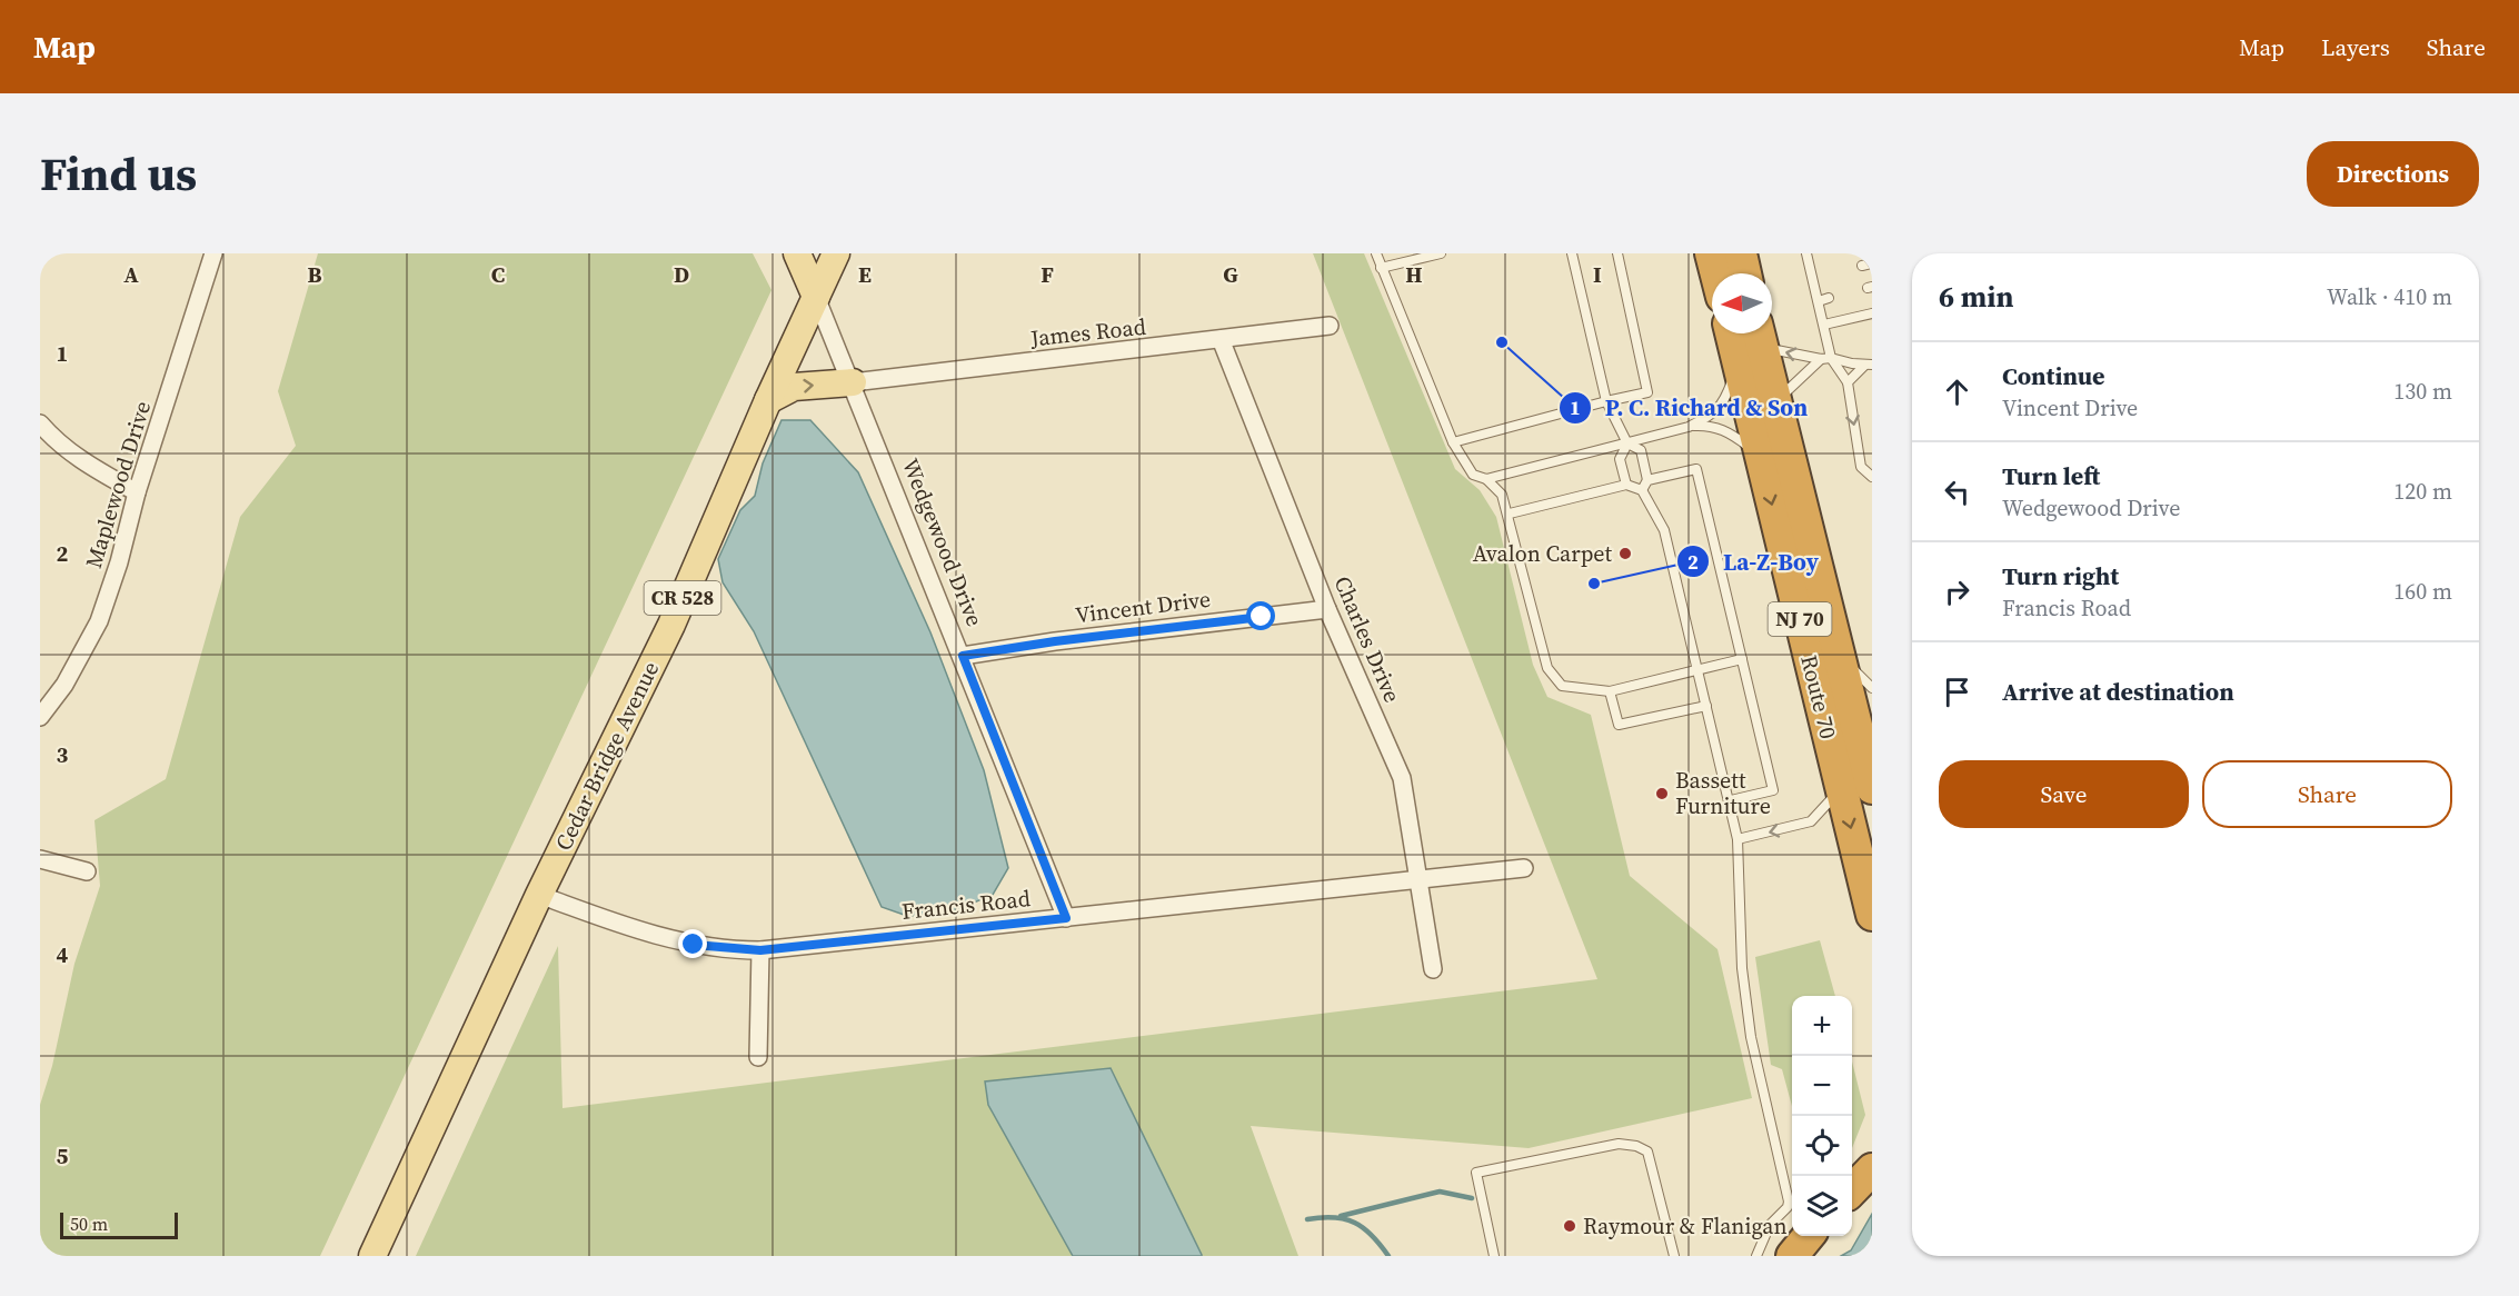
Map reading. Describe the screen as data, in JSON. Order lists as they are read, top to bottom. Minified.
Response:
{"streets":{"highway":["NJ 70","Route 70"],"main road":["CR 528","Cedar Bridge Avenue"],"street":["James Road","Maplewood Drive","Wedgewood Drive","Vincent Drive","Charles Drive","Francis Road"]},"crossings":[["James Road","Wedgewood Drive"],["James Road","Charles Drive"],["Wedgewood Drive","Vincent Drive"],["Wedgewood Drive","Cedar Bridge Avenue"],["Wedgewood Drive","Francis Road"],["Vincent Drive","Charles Drive"],["Charles Drive","Francis Road"],["Cedar Bridge Avenue","Francis Road"]],"places":["P. C. Richard & Son","Avalon Carpet","La-Z-Boy","Bassett Furniture","Raymour & Flanigan"],"scale_bar":"50 m","north":"left","page":{"header":"Map","nav":["Map","Layers","Share"],"title":"Find us","buttons":["Directions",["Save","Share"]],"heading":["6 min","Walk · 410 m"],"list":[["Continue","Vincent Drive","130 m"],["Turn left","Wedgewood Drive","120 m"],["Turn right","Francis Road","160 m"],"Arrive at destination"],"map_buttons":["+","−"],"scale":"50 m"},"grid":{"columns":["A","B","C","D","E","F","G","H","I"],"rows":["1","2","3","4","5"]}}
